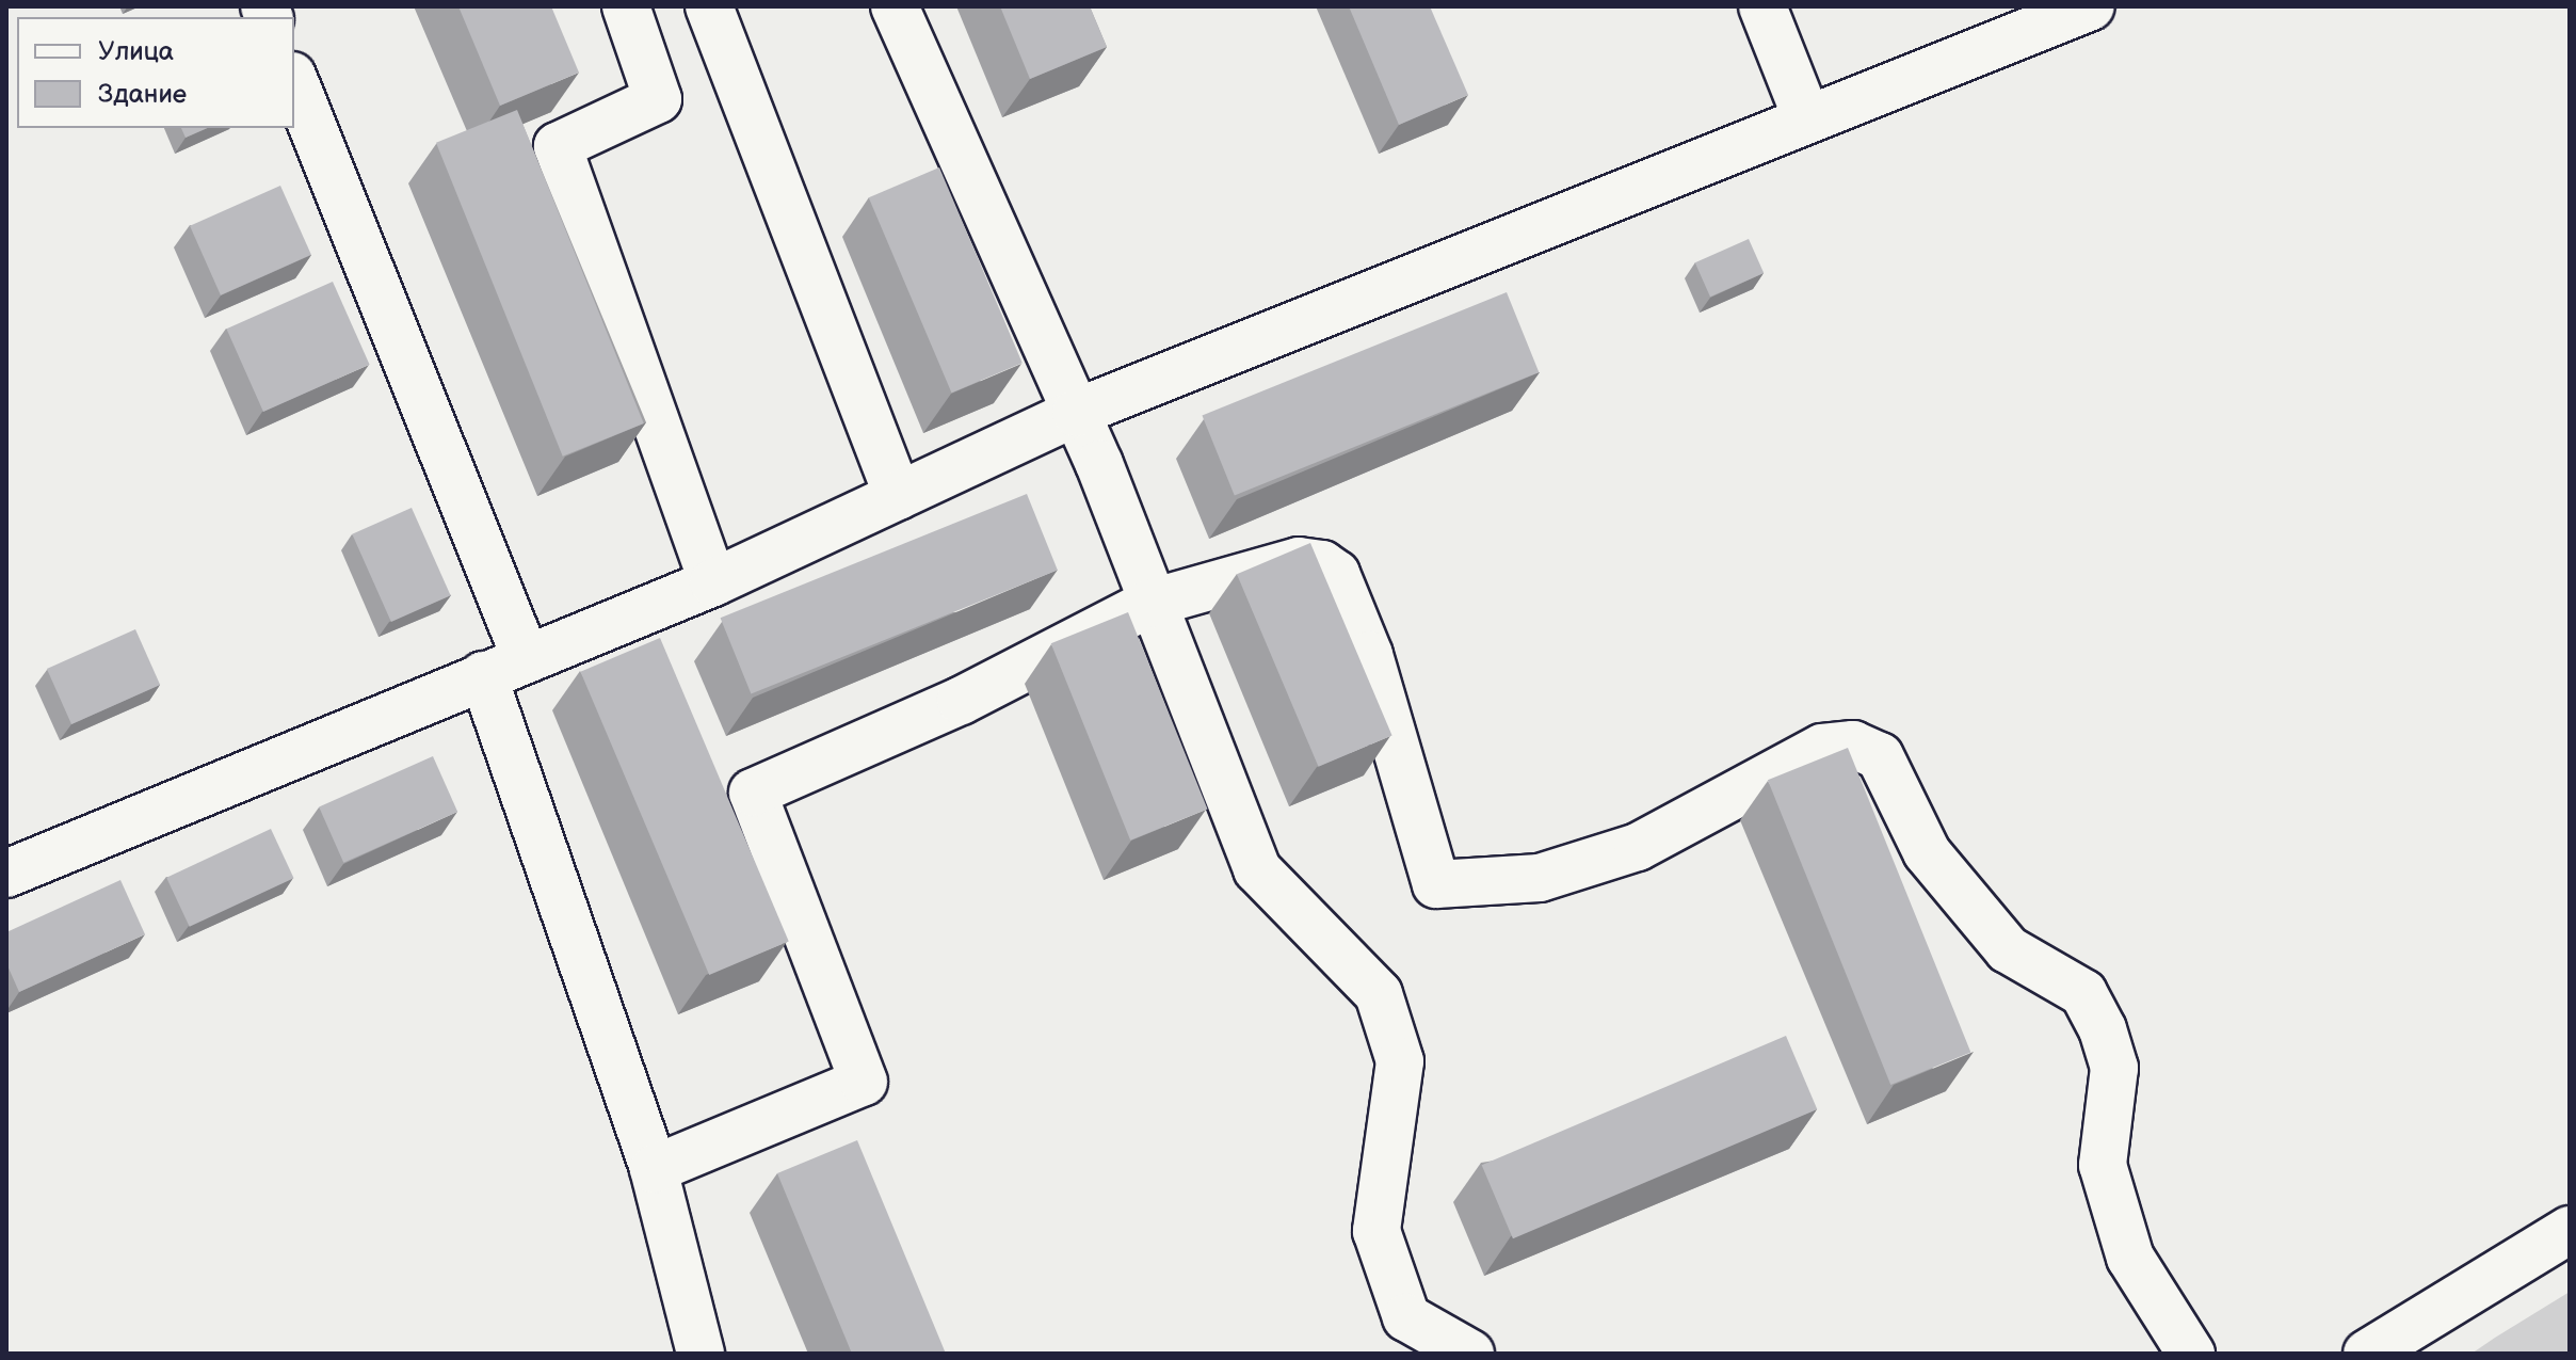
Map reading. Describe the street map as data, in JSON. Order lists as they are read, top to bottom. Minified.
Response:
{"legend":["Улица","Здание"]}
